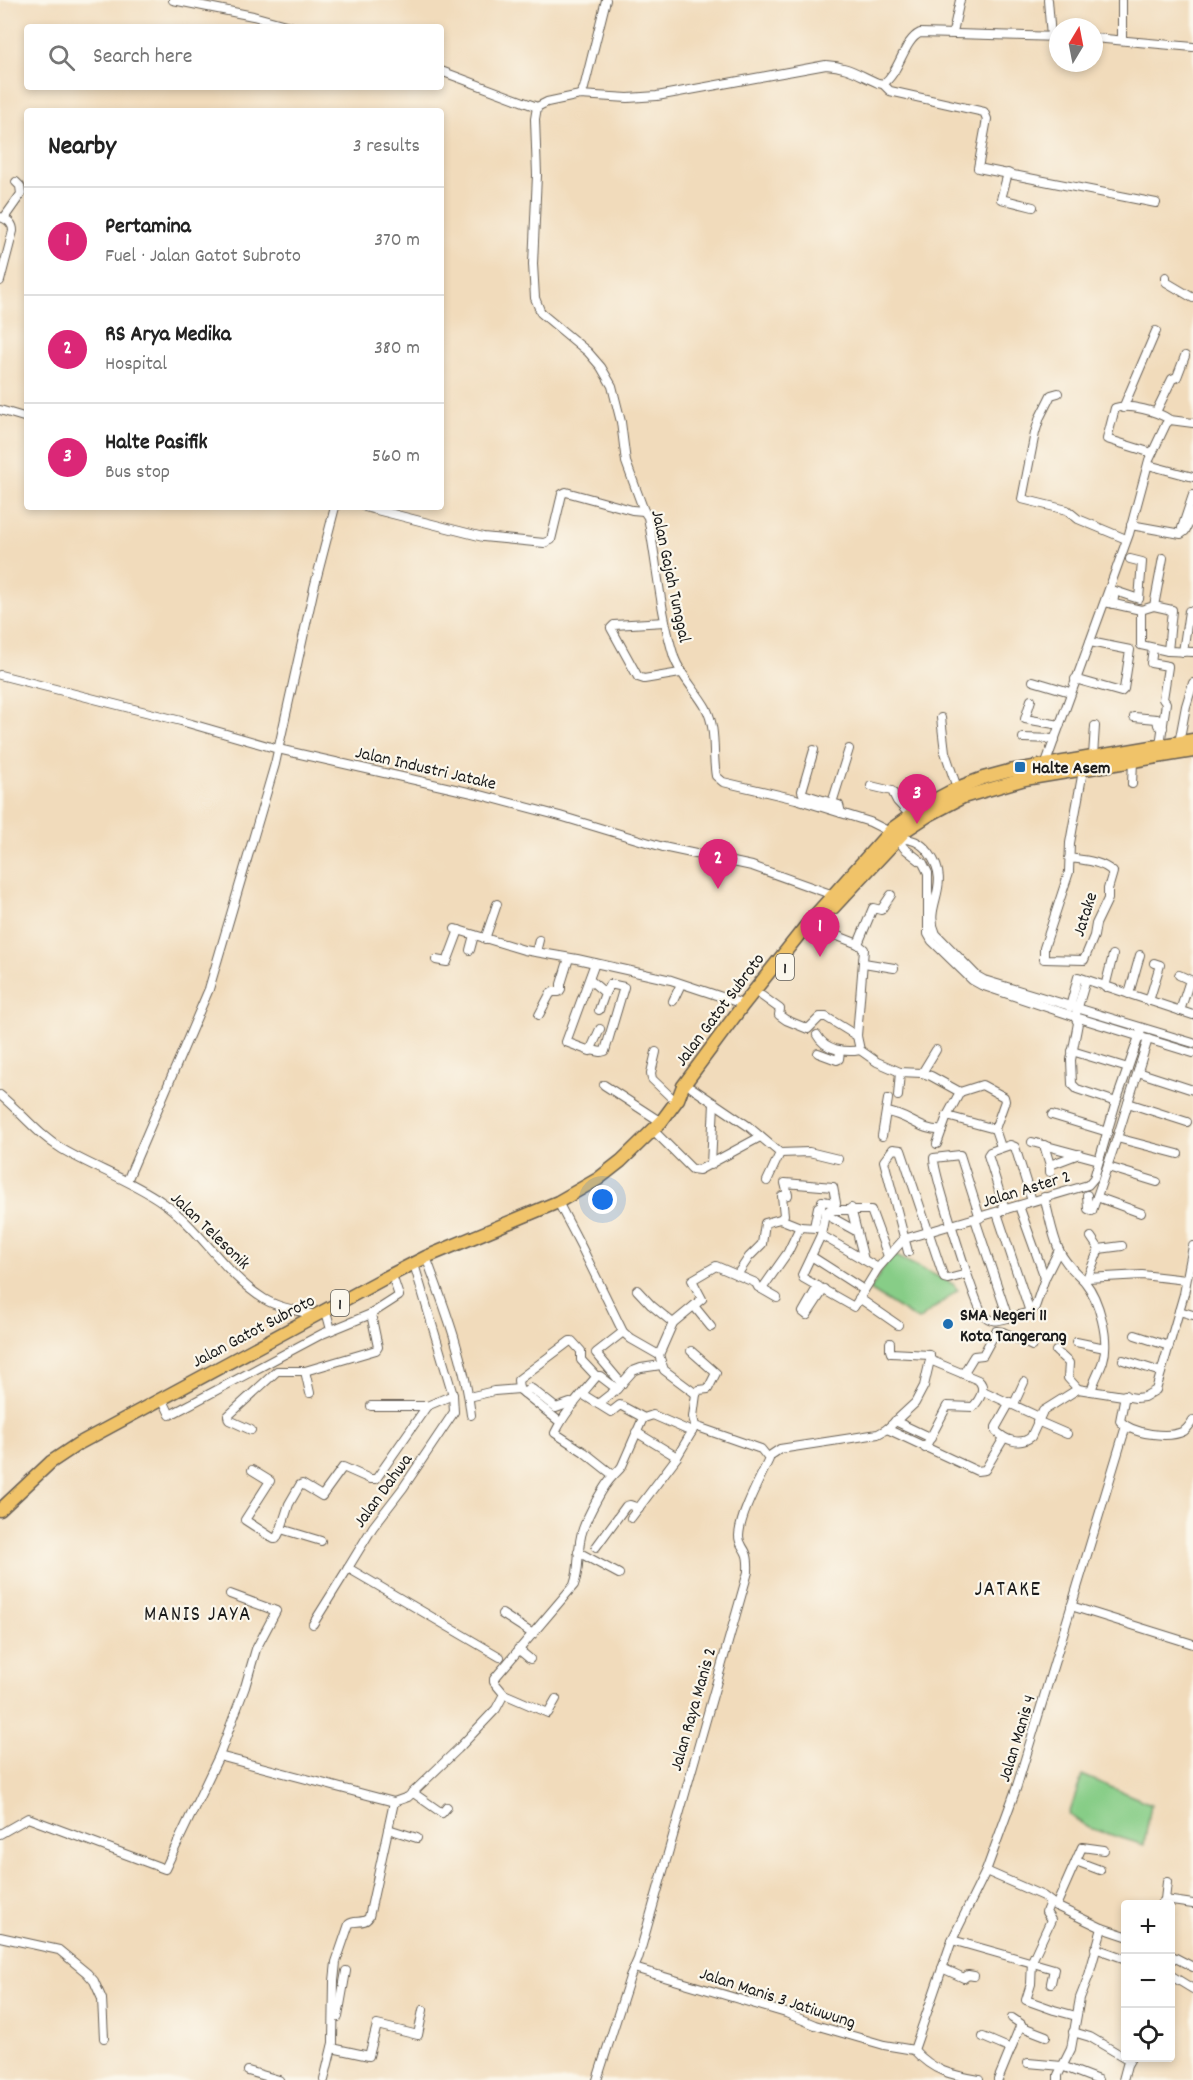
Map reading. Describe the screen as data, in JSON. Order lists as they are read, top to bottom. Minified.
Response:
{"streets":{"highway":["1","Jalan Gatot Subroto"],"street":["Jalan Gajah Tunggal","Jalan Industri Jatake","Jatake","Jalan Aster 2","Jalan Telesonik","Jalan Dahwa","Jalan Raya Manis 2","Jalan Manis 4","Jalan Manis 3 Jatiuwung"]},"crossings":[["Jalan Gajah Tunggal","Jalan Gatot Subroto"],["Jalan Industri Jatake","Jalan Gatot Subroto"],["Jalan Gatot Subroto","Jalan Telesonik"],["Jalan Gatot Subroto","Jalan Dahwa"],["Jalan Raya Manis 2","Jalan Manis 3 Jatiuwung"],["Jalan Manis 4","Jalan Manis 3 Jatiuwung"]],"districts":["JATAKE","MANIS JAYA"],"places":{"transit":["Halte Asem"],"other":["SMA Negeri 11 Kota Tangerang"]},"north":"top","page":{"search":"Search here","heading":["Nearby","3 results"],"list":[{"mark":"1","name":"Pertamina","note":"Fuel · Jalan Gatot Subroto","value":"370 m"},{"mark":"2","name":"RS Arya Medika","note":"Hospital","value":"380 m"},{"mark":"3","name":"Halte Pasifik","note":"Bus stop","value":"560 m"}],"pins":["3","2","1"],"map_buttons":["+","−"]}}
